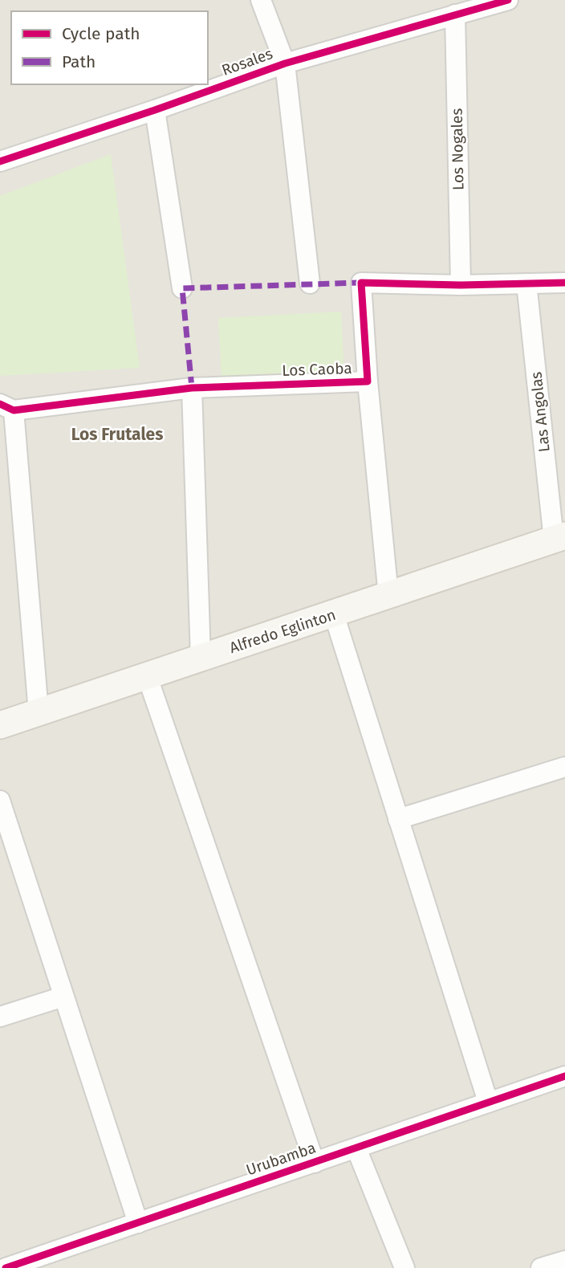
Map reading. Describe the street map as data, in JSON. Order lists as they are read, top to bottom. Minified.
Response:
{"streets":{"main road":["Alfredo Eglinton"],"street":["Rosales","Los Nogales","Los Caoba","Las Angolas","Urubamba"]},"crossings":[["Rosales","Los Nogales"],["Los Nogales","Los Caoba"],["Los Caoba","Las Angolas"],["Las Angolas","Alfredo Eglinton"]],"districts":["Los Frutales"],"legend":["Cycle path","Path"]}
